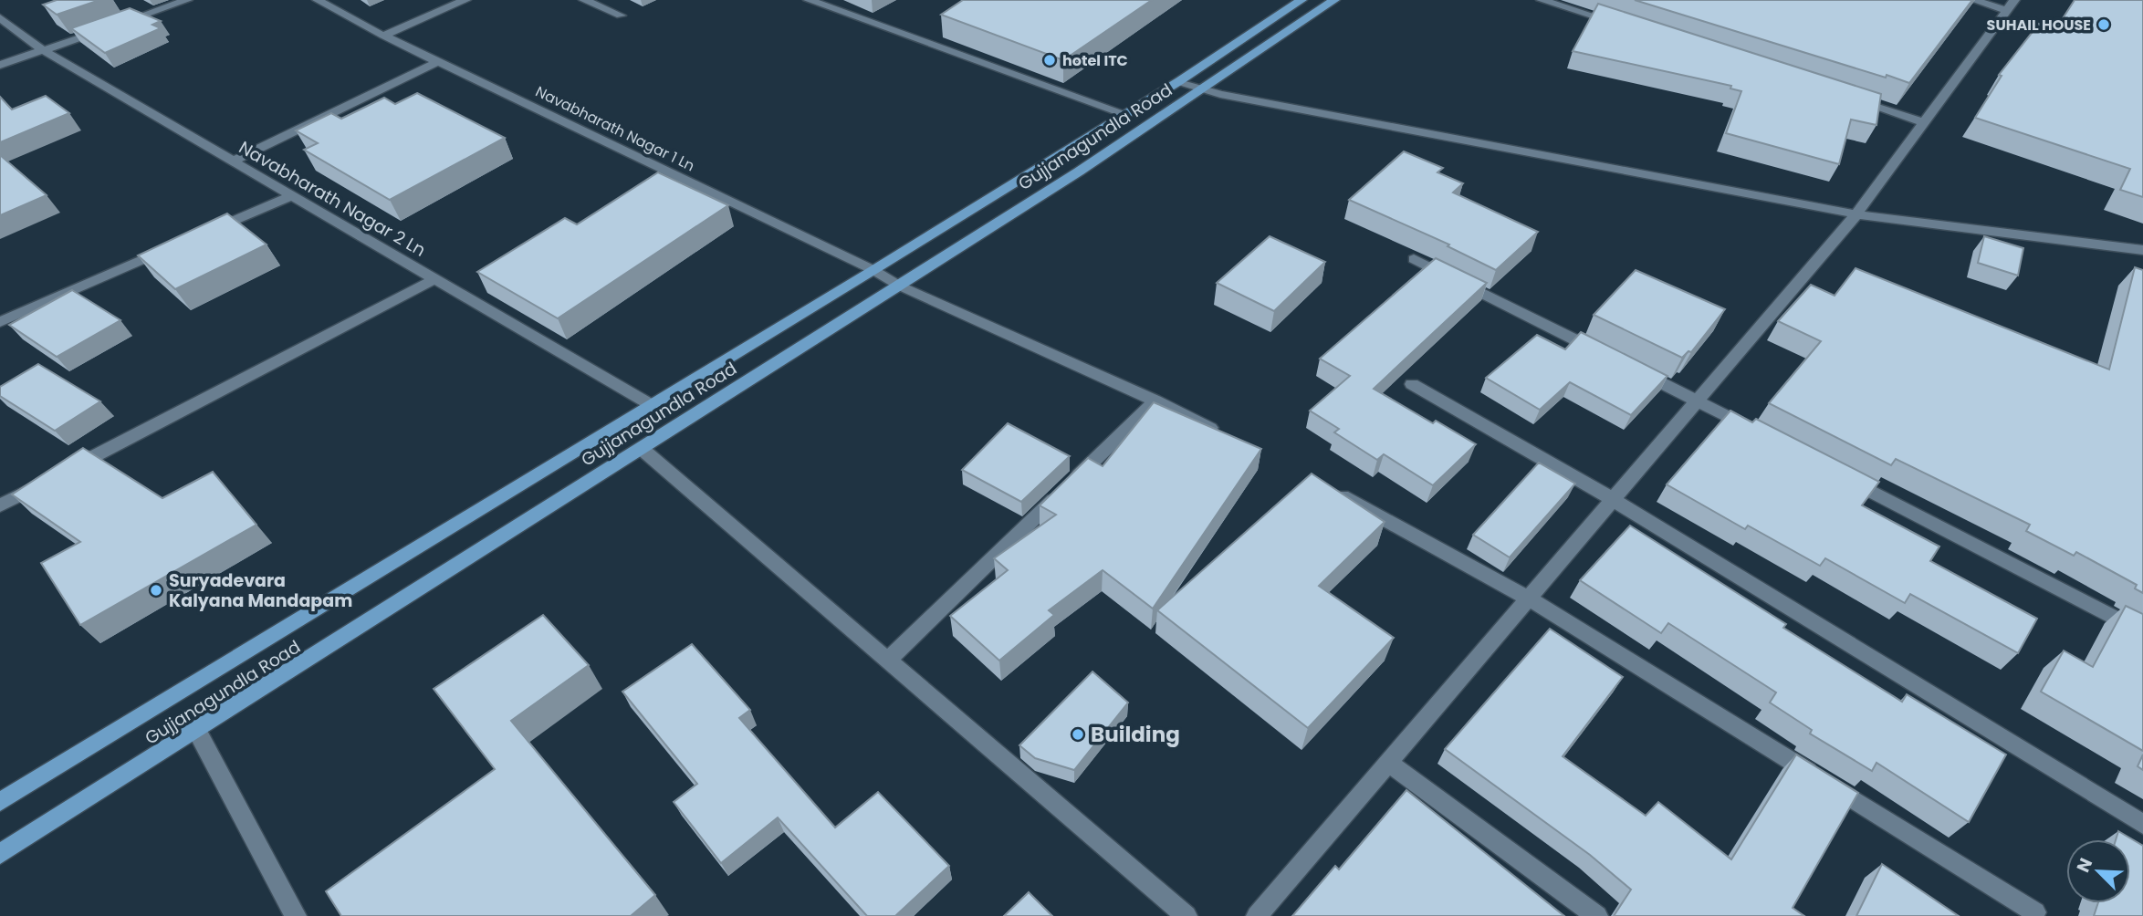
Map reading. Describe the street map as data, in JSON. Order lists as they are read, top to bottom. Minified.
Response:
{"streets":{"main road":["Gujjanagundla Road"],"street":["Navabharath Nagar 1 Ln","Navabharath Nagar 2 Ln"]},"crossings":[["Navabharath Nagar 1 Ln","Gujjanagundla Road"],["Gujjanagundla Road","Navabharath Nagar 2 Ln"]],"places":["SUHAIL HOUSE","hotel ITC","Suryadevara Kalyana Mandapam","Building"],"north":"top left"}
